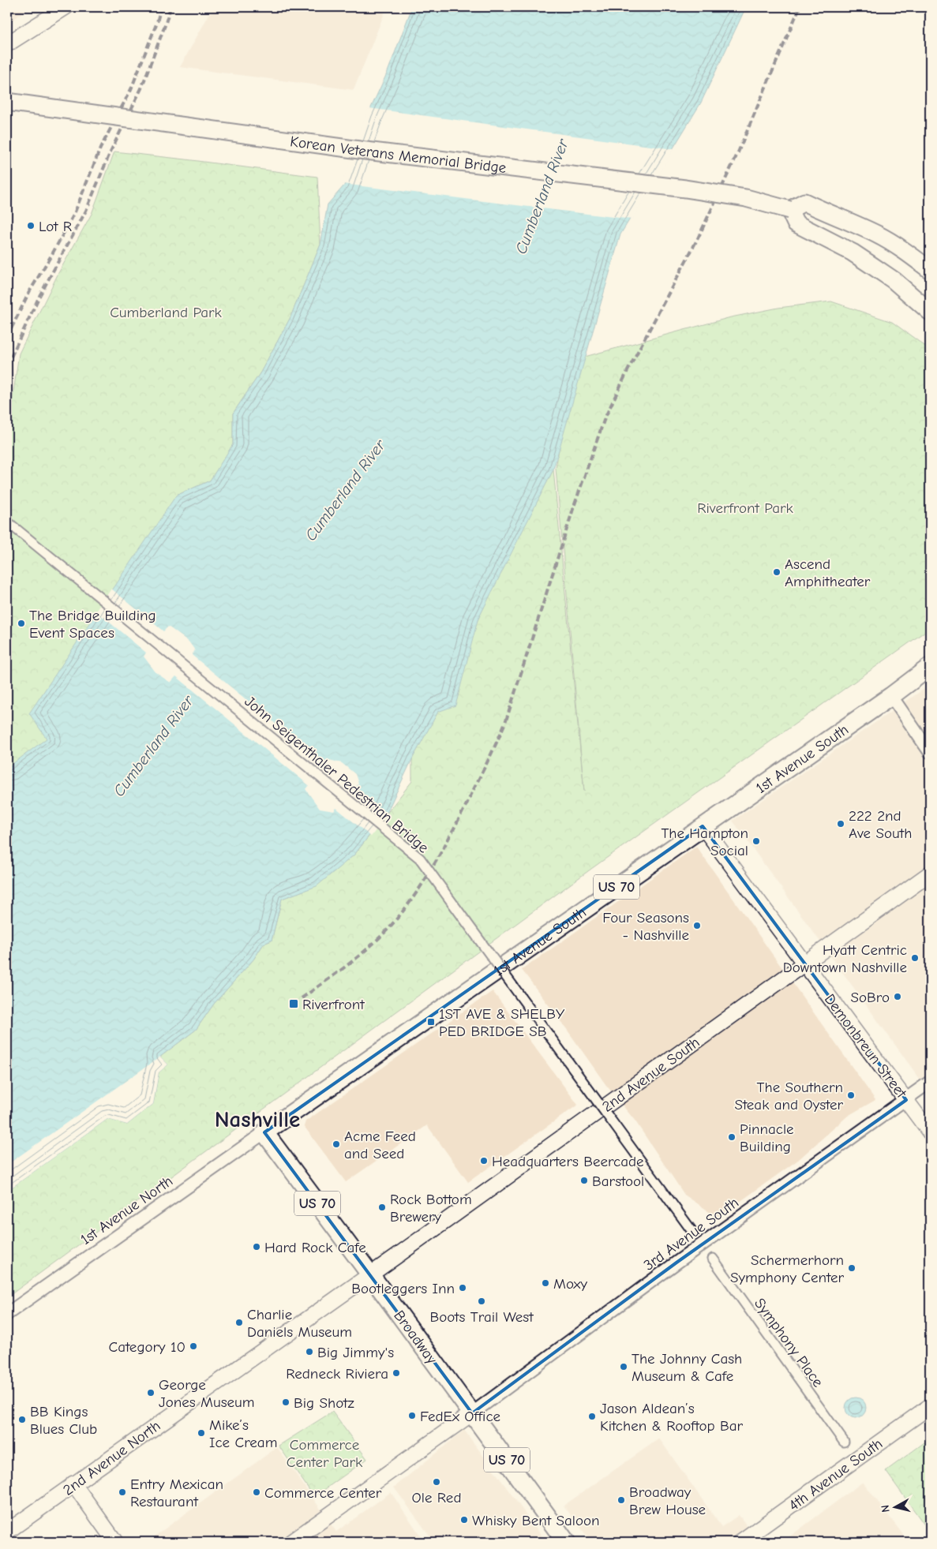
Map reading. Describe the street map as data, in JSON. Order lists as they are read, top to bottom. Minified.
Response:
{"streets":{"main road":["Korean Veterans Memorial Bridge","1st Avenue South","US 70","Broadway"],"street":["John Seigenthaler Pedestrian Bridge","Demonbreun Street","2nd Avenue South","1st Avenue North","3rd Avenue South","Symphony Place","2nd Avenue North","4th Avenue South"]},"crossings":[["1st Avenue South","Demonbreun Street"],["1st Avenue South","1st Avenue North"],["1st Avenue South","Broadway"],["Demonbreun Street","2nd Avenue South"],["Demonbreun Street","3rd Avenue South"],["2nd Avenue South","Broadway"],["2nd Avenue South","2nd Avenue North"],["1st Avenue North","Broadway"],["3rd Avenue South","Broadway"],["Broadway","2nd Avenue North"]],"districts":["Nashville"],"water":["Cumberland River"],"parks":["Cumberland Park","Riverfront Park","Commerce Center Park"],"places":{"other":["Lot R","Ascend Amphitheater","The Bridge Building Event Spaces","222 2nd Ave South","The Hampton Social","Four Seasons - Nashville","Hyatt Centric Downtown Nashville","SoBro","The Southern Steak and Oyster","Pinnacle Building","Acme Feed and Seed","Headquarters Beercade","Barstool","Rock Bottom Brewery","Hard Rock Cafe","Schermerhorn Symphony Center","Moxy","Bootleggers Inn","Boots Trail West","Charlie Daniels Museum","Category 10","Big Jimmy's","The Johnny Cash Museum & Cafe","Redneck Riviera","George Jones Museum","Big Shotz","FedEx Office","Jason Aldean’s Kitchen & Rooftop Bar","BB Kings Blues Club","Mike’s Ice Cream","Ole Red","Entry Mexican Restaurant","Commerce Center","Broadway Brew House","Whisky Bent Saloon"],"transit":["Riverfront","1ST AVE & SHELBY PED BRIDGE SB"]},"north":"left"}
